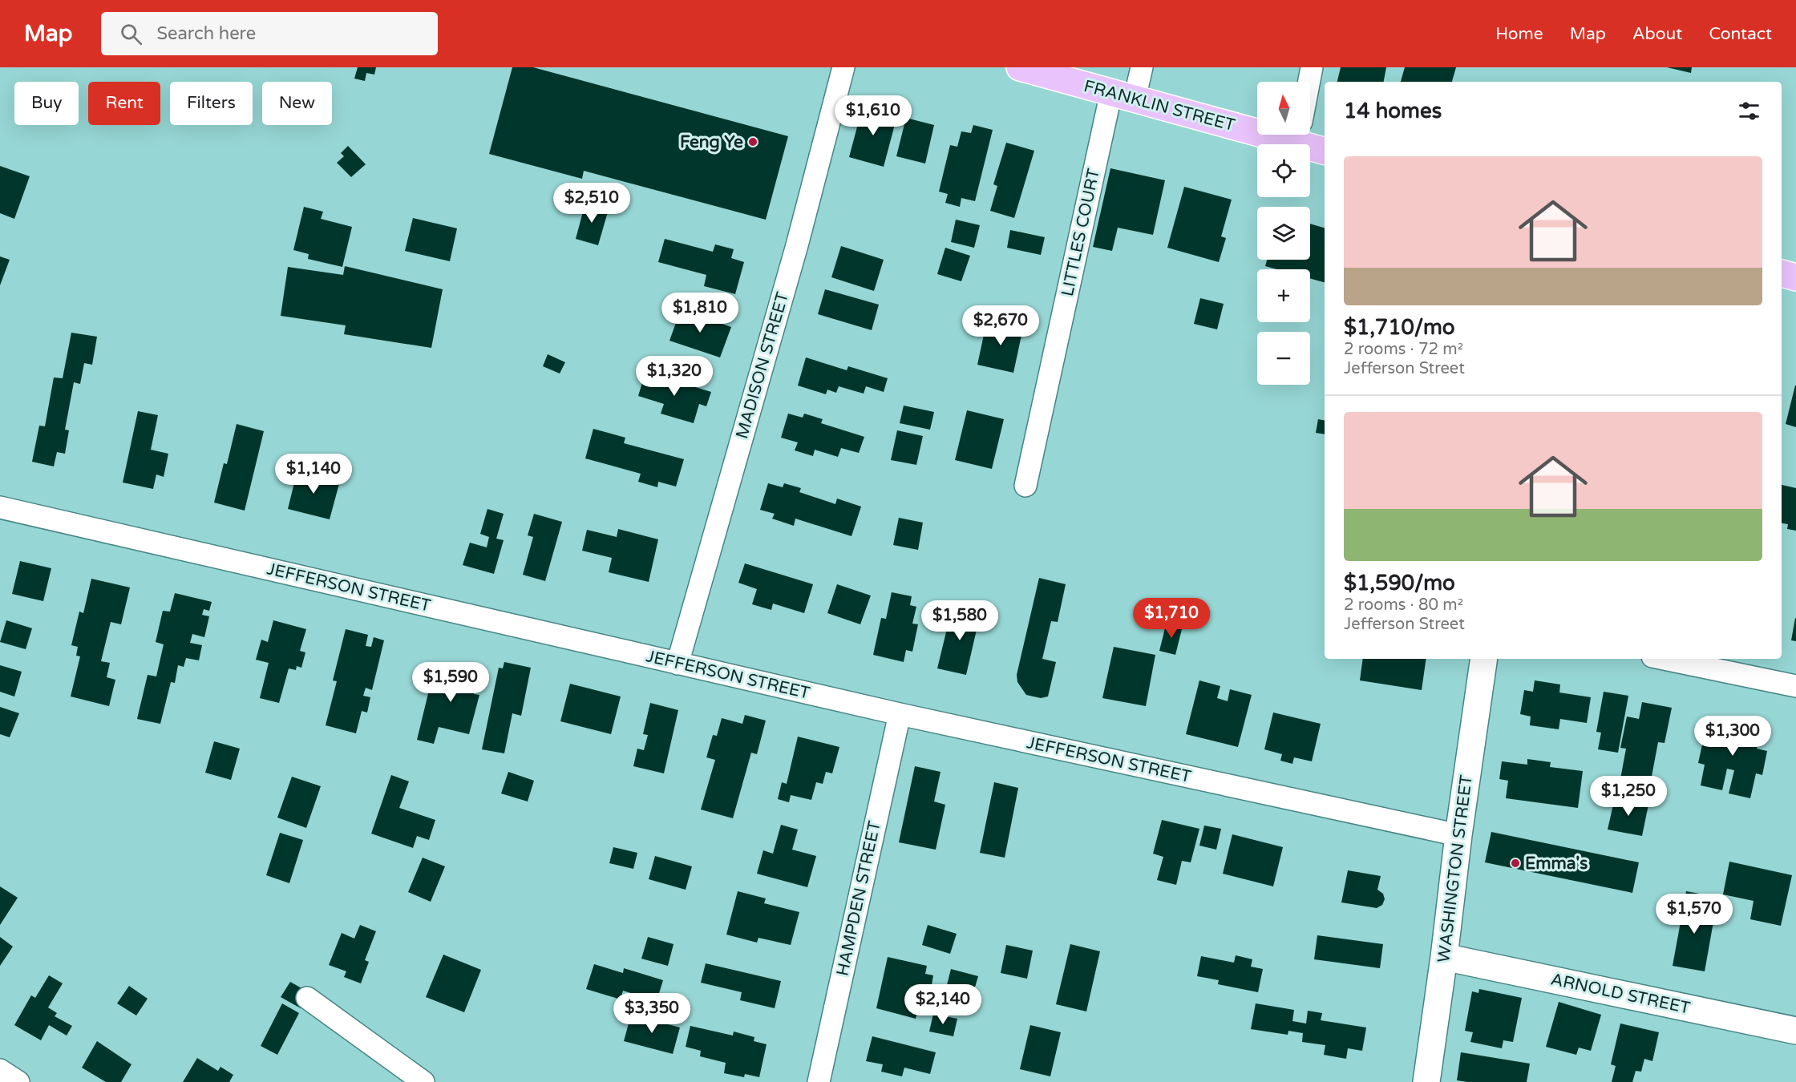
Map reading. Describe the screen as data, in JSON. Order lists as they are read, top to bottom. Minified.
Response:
{"streets":{"main road":["FRANKLIN STREET"],"street":["LITTLES COURT","MADISON STREET","JEFFERSON STREET","WASHINGTON STREET","HAMPDEN STREET","ARNOLD STREET"]},"crossings":[["FRANKLIN STREET","LITTLES COURT"],["MADISON STREET","JEFFERSON STREET"],["JEFFERSON STREET","WASHINGTON STREET"],["JEFFERSON STREET","HAMPDEN STREET"],["WASHINGTON STREET","ARNOLD STREET"]],"places":["Feng Ye","Emma's"],"north":"top","page":{"header":"Map","search":"Search here","nav":["Home","Map","About","Contact"],"map_buttons":["+","−"],"chip":["Buy","Rent","Filters","New"],"heading":"14 homes","price":["$1,610","$2,510","$1,810","$2,670","$1,320","$1,140","$1,710","$1,580","$1,590","$1,300","$1,250","$1,570","$2,140","$3,350"],"list":[{"name":"$1,710/mo","note":"2 rooms · 72 m² · Jefferson Street"},{"name":"$1,590/mo","note":"2 rooms · 80 m² · Jefferson Street"}]}}
